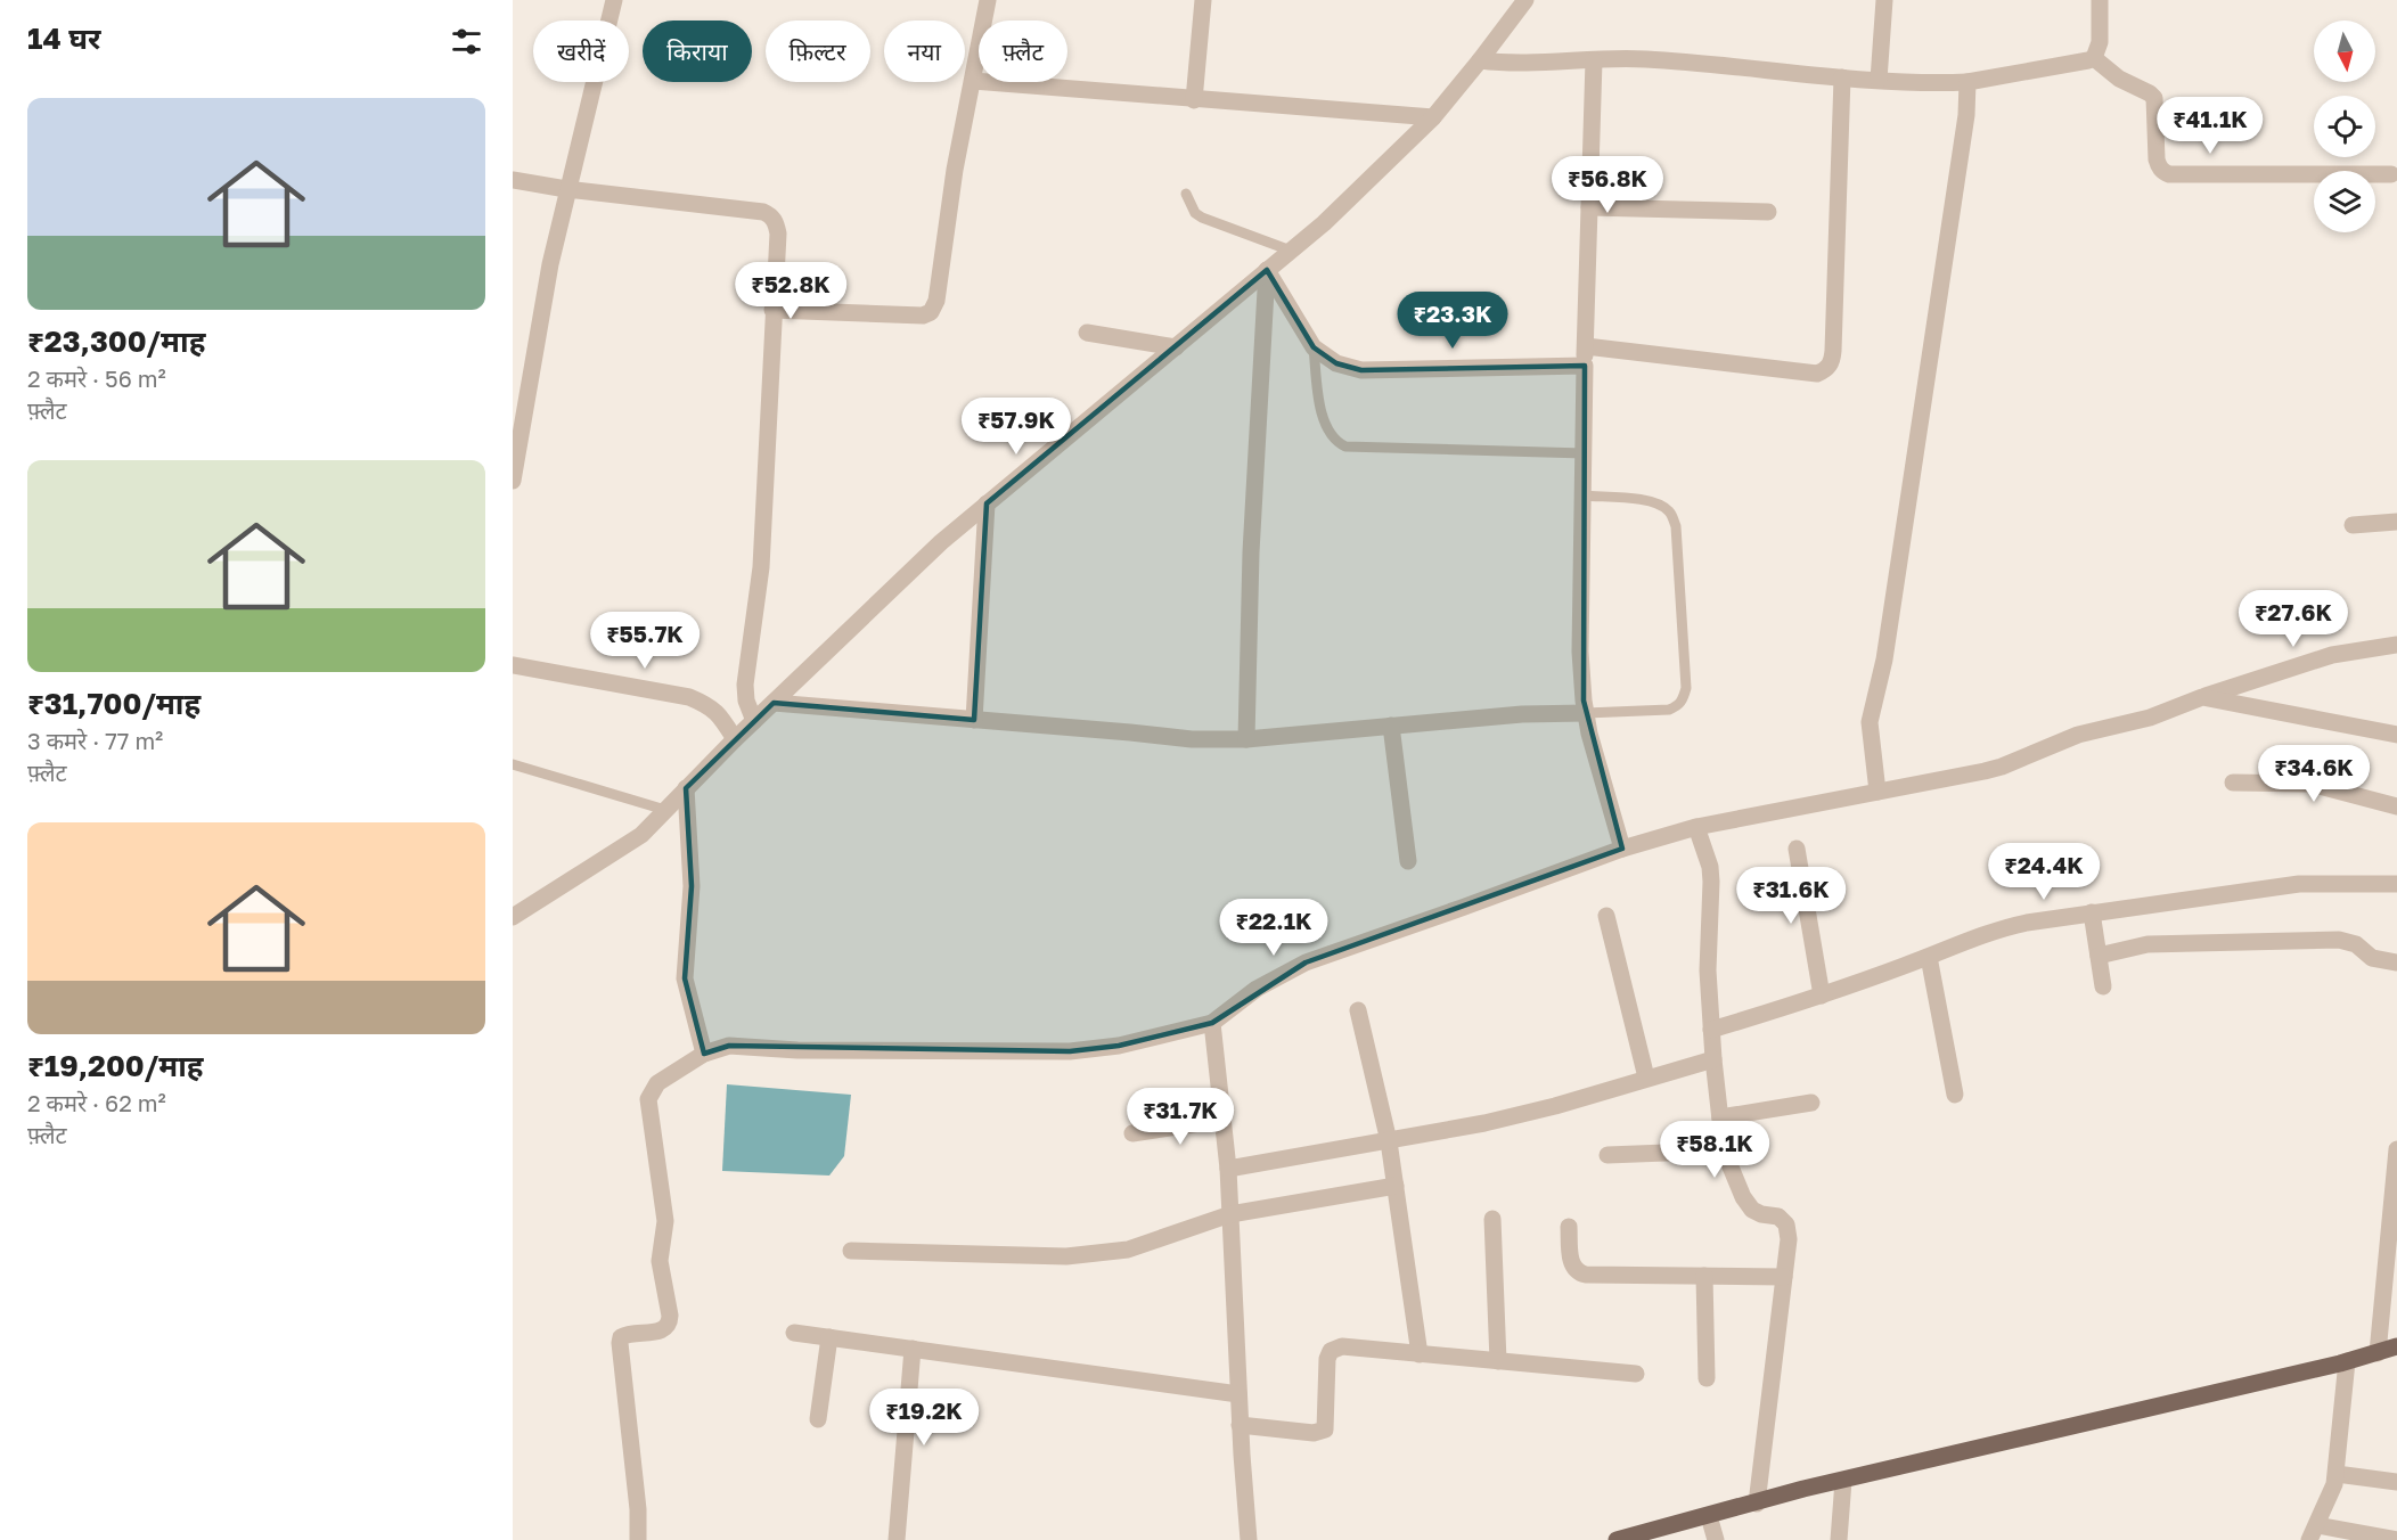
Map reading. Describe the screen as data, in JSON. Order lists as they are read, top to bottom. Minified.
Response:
{"north":"bottom","page":{"heading":"14 घर","chip":["खरीदें","किराया","फ़िल्टर","नया","फ़्लैट"],"list":[{"name":"₹23,300/माह","note":"2 कमरे · 56 m² · फ़्लैट"},{"name":"₹31,700/माह","note":"3 कमरे · 77 m² · फ़्लैट"},{"name":"₹19,200/माह","note":"2 कमरे · 62 m² · फ़्लैट"}],"price":["₹41.1K","₹56.8K","₹52.8K","₹23.3K","₹57.9K","₹27.6K","₹55.7K","₹34.6K","₹24.4K","₹31.6K","₹22.1K","₹31.7K","₹58.1K","₹19.2K"]}}
